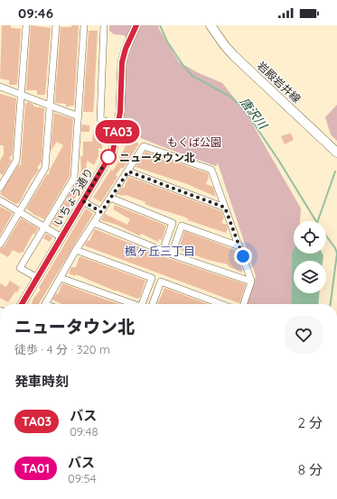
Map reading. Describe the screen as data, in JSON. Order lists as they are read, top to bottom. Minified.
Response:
{"streets":{"main road":["岩殿岩井線"],"street":["いちょう通り"]},"districts":["楓ヶ丘三丁目"],"water":["唐沢川"],"parks":["もくば公園"],"places":["ニュータウン北"],"lines":["bus line TA03"],"page":{"status":"09:46","on_map":"TA03","heading":[["ニュータウン北","徒歩 · 4 分 · 320 m"],"発車時刻"],"list":[{"mark":"TA03","name":"バス","note":"09:48","value":"2 分"},{"mark":"TA01","name":"バス","note":"09:54","value":"8 分"}]}}
